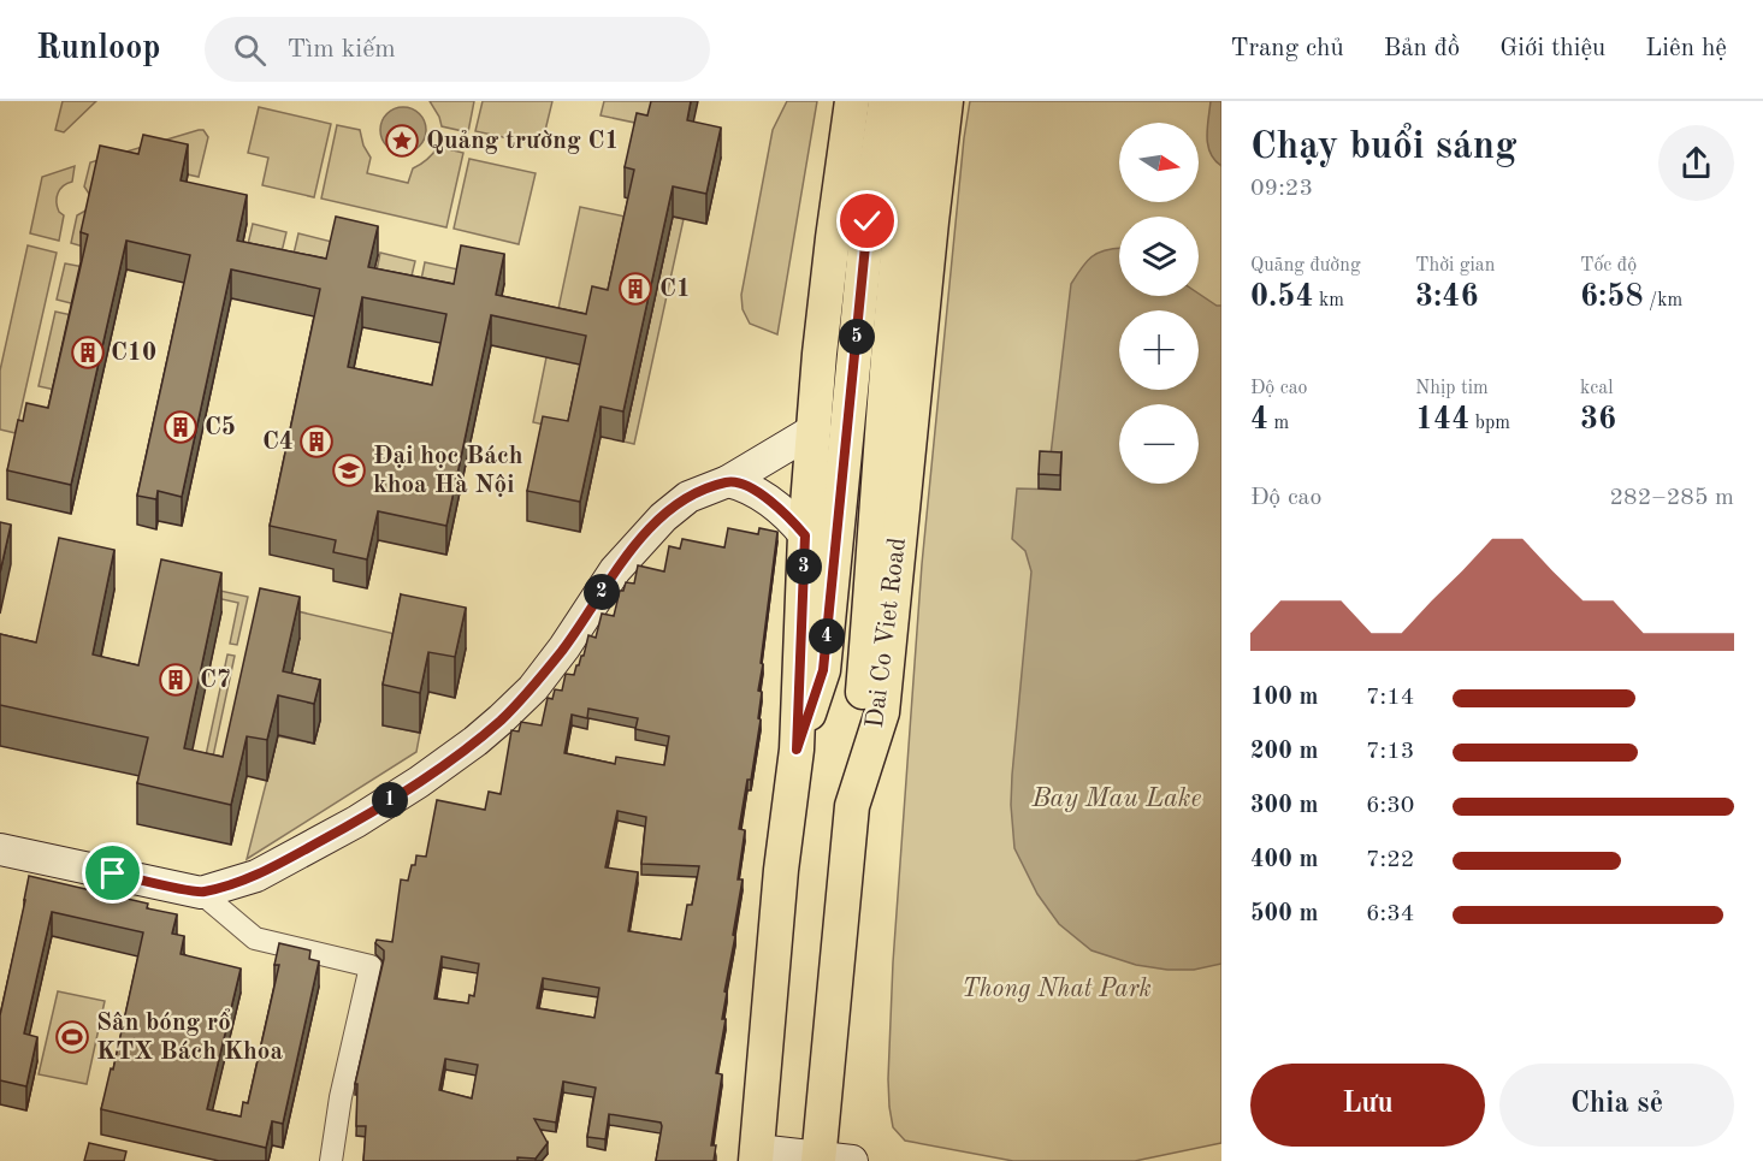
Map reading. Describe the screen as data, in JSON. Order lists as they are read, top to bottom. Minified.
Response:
{"streets":{"main road":["Dai Co Viet Road"]},"water":["Bay Mau Lake"],"parks":["Thong Nhat Park"],"places":{"place":["Quảng trường C1"],"building":["C1","C10","C5","C4","C7"],"school or university":["Đại học Bách khoa Hà Nội"],"sports":["Sân bóng rổ KTX Bách Khoa"]},"north":"right","page":{"header":"Runloop","search":"Tìm kiếm","nav":["Trang chủ","Bản đồ","Giới thiệu","Liên hệ"],"heading":["Chạy buổi sáng","09:23"],"map_buttons":["+","−"],"stats":[["Quãng đường","0.54 km"],["Thời gian","3:46"],["Tốc độ","6:58 /km"],["Độ cao","4 m"],["Nhịp tim","144 bpm"],["kcal","36"]],"pins":["5","3","2","4","1"],"chart":["Độ cao","282–285 m"],"list":[{"name":"100 m","note":"7:14"},{"name":"200 m","note":"7:13"},{"name":"300 m","note":"6:30"},{"name":"400 m","note":"7:22"},{"name":"500 m","note":"6:34"}],"buttons":["Lưu","Chia sẻ"]}}
